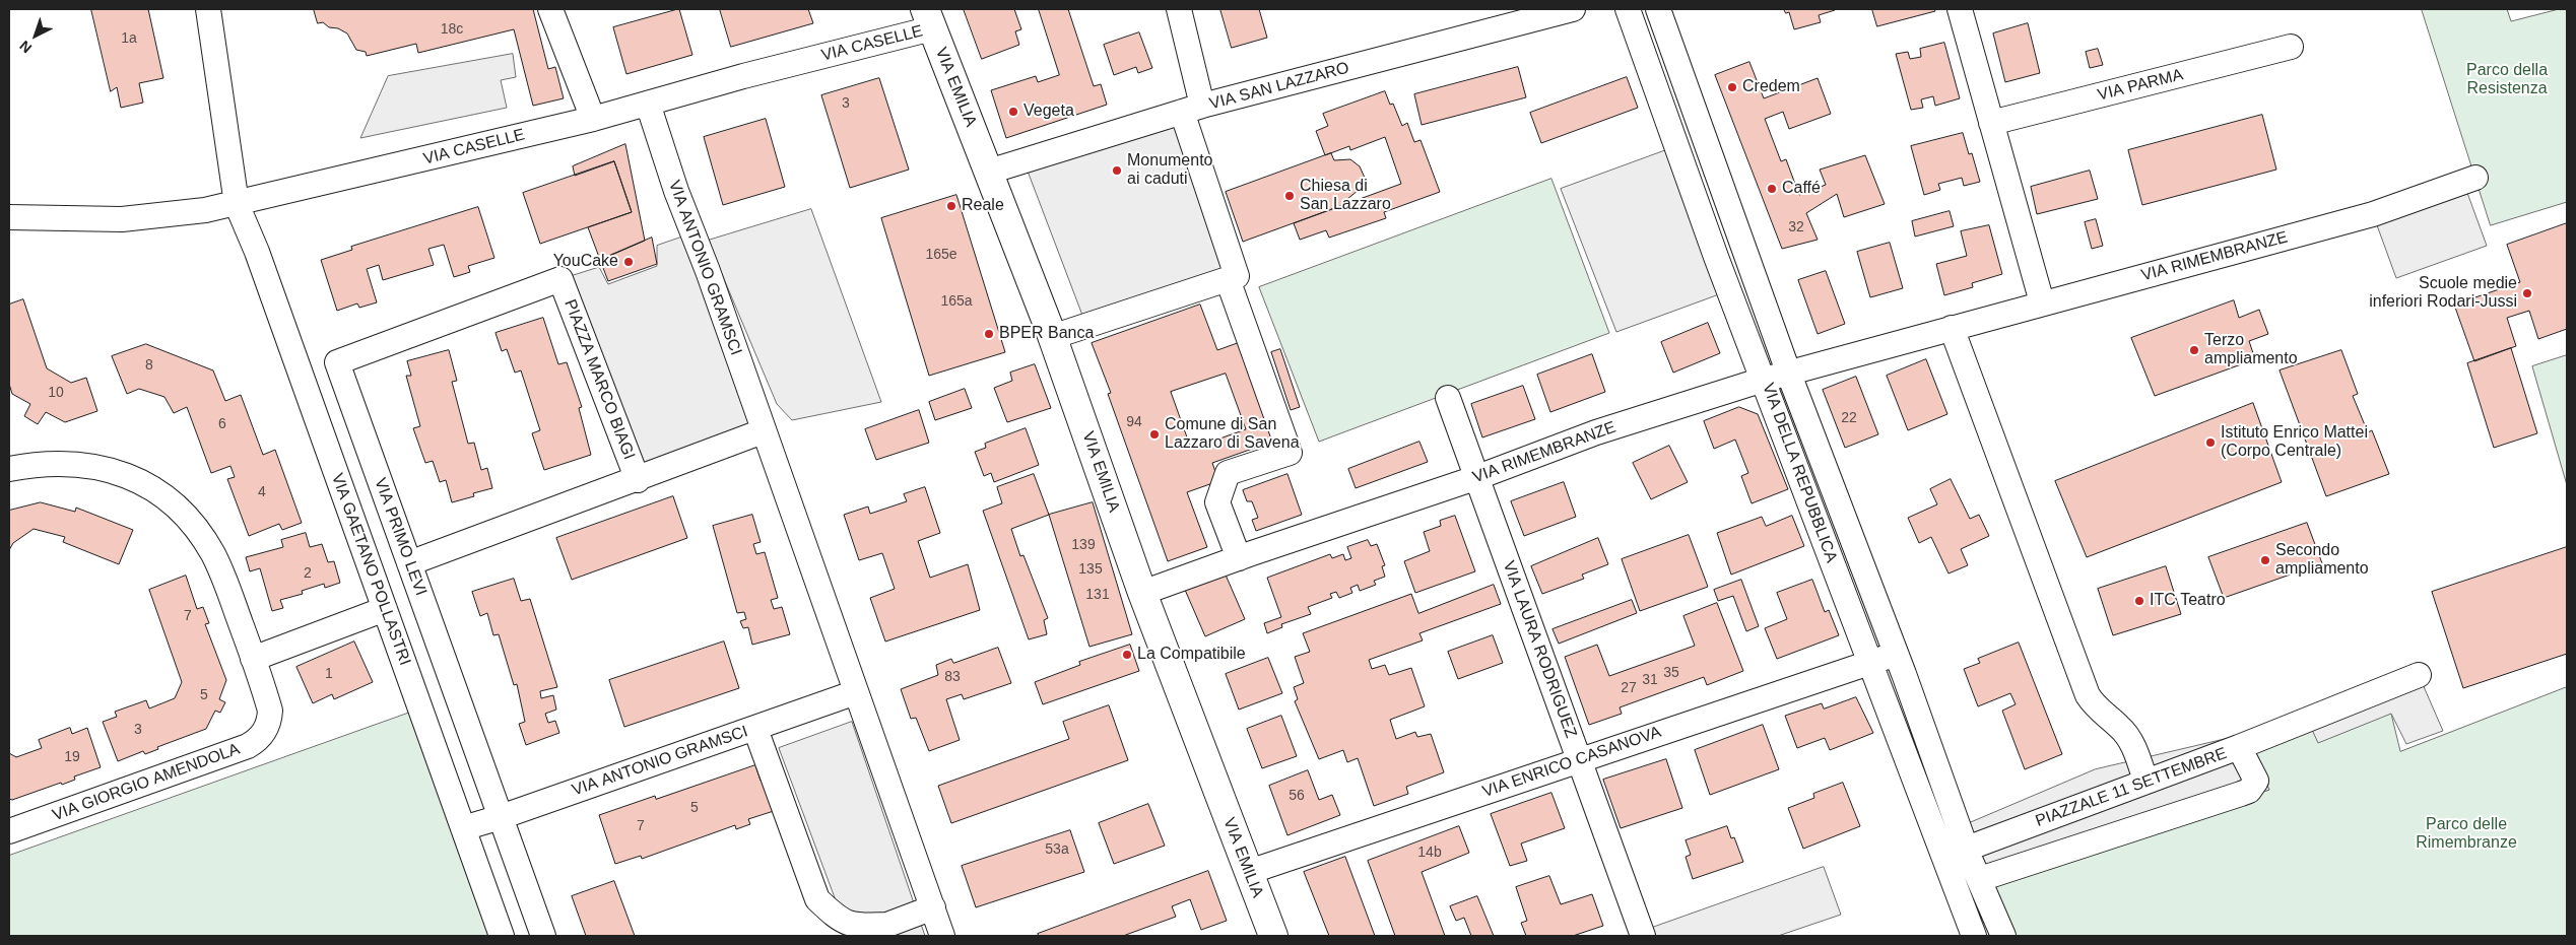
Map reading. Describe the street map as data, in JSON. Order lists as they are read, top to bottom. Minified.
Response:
{"streets":{"main road":["VIA EMILIA"],"street":["VIA CASELLE","VIA PARMA","VIA SAN LAZZARO","VIA RIMEMBRANZE","VIA ANTONIO GRAMSCI","PIAZZA MARCO BIAGI","VIA DELLA REPUBBLICA","VIA PRIMO LEVI","VIA GAETANO POLLASTRI","VIA LAURA RODRIGUEZ","VIA ENRICO CASANOVA","VIA GIORGIO AMENDOLA","PIAZZALE 11 SETTEMBRE"]},"crossings":[["VIA CASELLE","VIA EMILIA"],["VIA CASELLE","VIA ANTONIO GRAMSCI"],["VIA CASELLE","VIA GAETANO POLLASTRI"],["VIA SAN LAZZARO","VIA EMILIA"],["VIA EMILIA","VIA RIMEMBRANZE"],["VIA EMILIA","VIA ENRICO CASANOVA"],["VIA RIMEMBRANZE","VIA DELLA REPUBBLICA"],["VIA RIMEMBRANZE","VIA LAURA RODRIGUEZ"],["VIA ANTONIO GRAMSCI","VIA PRIMO LEVI"],["VIA ANTONIO GRAMSCI","VIA GAETANO POLLASTRI"],["PIAZZA MARCO BIAGI","VIA PRIMO LEVI"],["VIA DELLA REPUBBLICA","VIA ENRICO CASANOVA"],["VIA DELLA REPUBBLICA","PIAZZALE 11 SETTEMBRE"],["VIA LAURA RODRIGUEZ","VIA ENRICO CASANOVA"]],"parks":["Parco della Resistenza","Parco delle Rimembranze"],"places":["Credem","Vegeta","Monumento ai caduti","Caffé","Chiesa di San Lazzaro","Reale","YouCake","Scuole medie inferiori Rodari-Jussi","BPER Banca","Terzo ampliamento","Comune di San Lazzaro di Savena","Istituto Enrico Mattei (Corpo Centrale)","Secondo ampliamento","ITC Teatro","La Compatibile"],"house_numbers":["18c","1a","3","32","165e","165a","8","10","22","94","6","4","139","135","2","131","7","35","1","83","31","27","5","3","19","56","5","7","53a","14b"],"north":"bottom left"}
